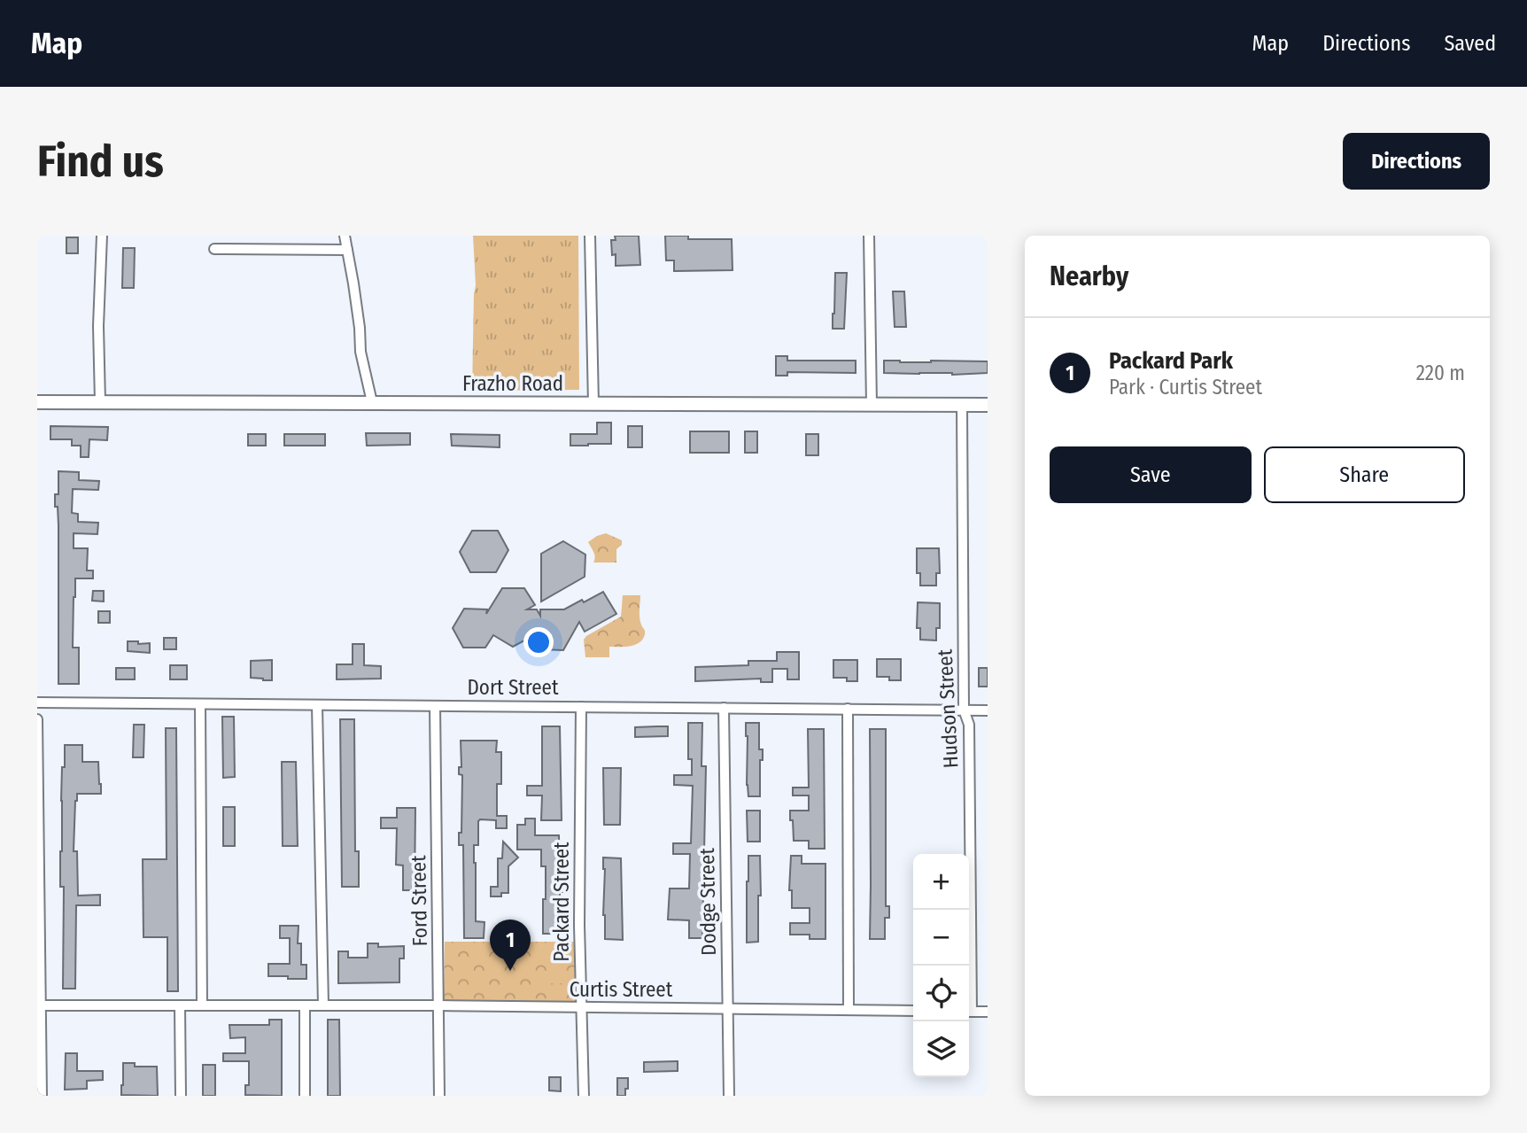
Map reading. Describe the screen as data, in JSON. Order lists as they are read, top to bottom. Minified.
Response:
{"streets":{"street":["Frazho Road","Dort Street","Hudson Street","Ford Street","Packard Street","Dodge Street","Curtis Street"]},"crossings":[["Frazho Road","Hudson Street"],["Dort Street","Hudson Street"],["Dort Street","Ford Street"],["Dort Street","Packard Street"],["Dort Street","Dodge Street"],["Ford Street","Curtis Street"],["Packard Street","Curtis Street"],["Dodge Street","Curtis Street"]],"page":{"header":"Map","nav":["Map","Directions","Saved"],"buttons":["Directions",["Save","Share"]],"title":"Find us","heading":"Nearby","list":[{"mark":"1","name":"Packard Park","note":"Park · Curtis Street","value":"220 m"}],"map_buttons":["+","−"],"pins":"1"}}
